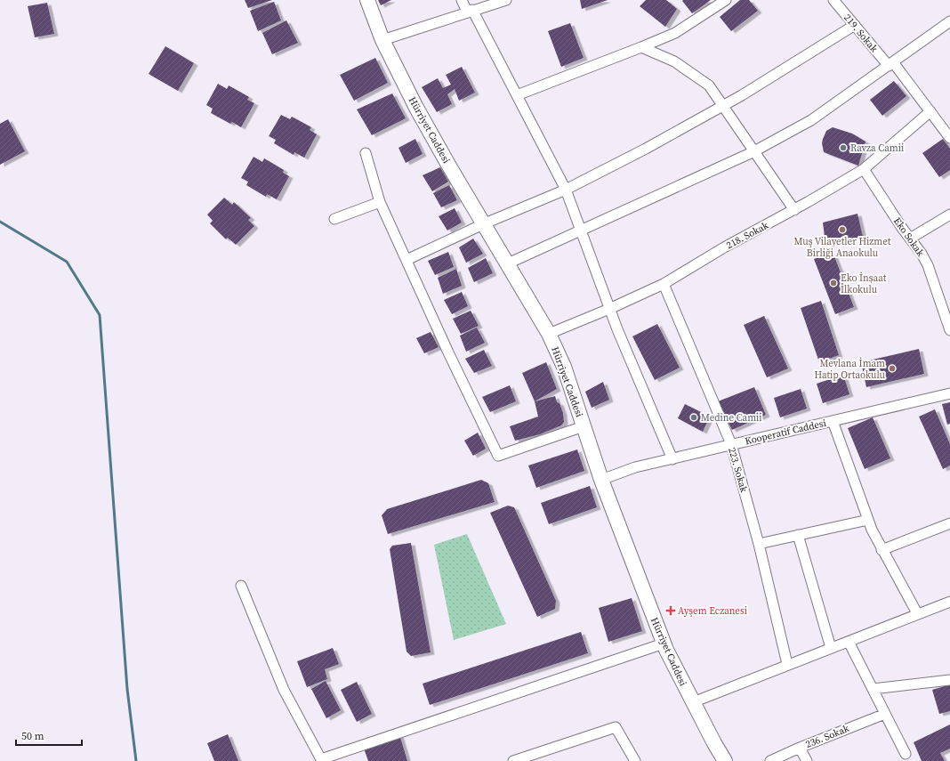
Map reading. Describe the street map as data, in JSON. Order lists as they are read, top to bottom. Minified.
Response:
{"streets":{"street":["219. Sokak","Hürriyet Caddesi","218. Sokak","Eko Sokak","Kooperatif Caddesi","223. Sokak","236. Sokak"]},"crossings":[["219. Sokak","218. Sokak"],["Hürriyet Caddesi","218. Sokak"],["Hürriyet Caddesi","Kooperatif Caddesi"],["218. Sokak","Eko Sokak"],["218. Sokak","223. Sokak"],["Kooperatif Caddesi","223. Sokak"]],"places":{"other":["Ravza Camii","Muş Vilayetler Hizmet Birliği Anaokulu","Eko İnşaat İlkokulu","Mevlana İmam Hatip Ortaokulu","Medine Camii"],"health":["Ayşem Eczanesi"]},"scale_bar":"50 m"}
